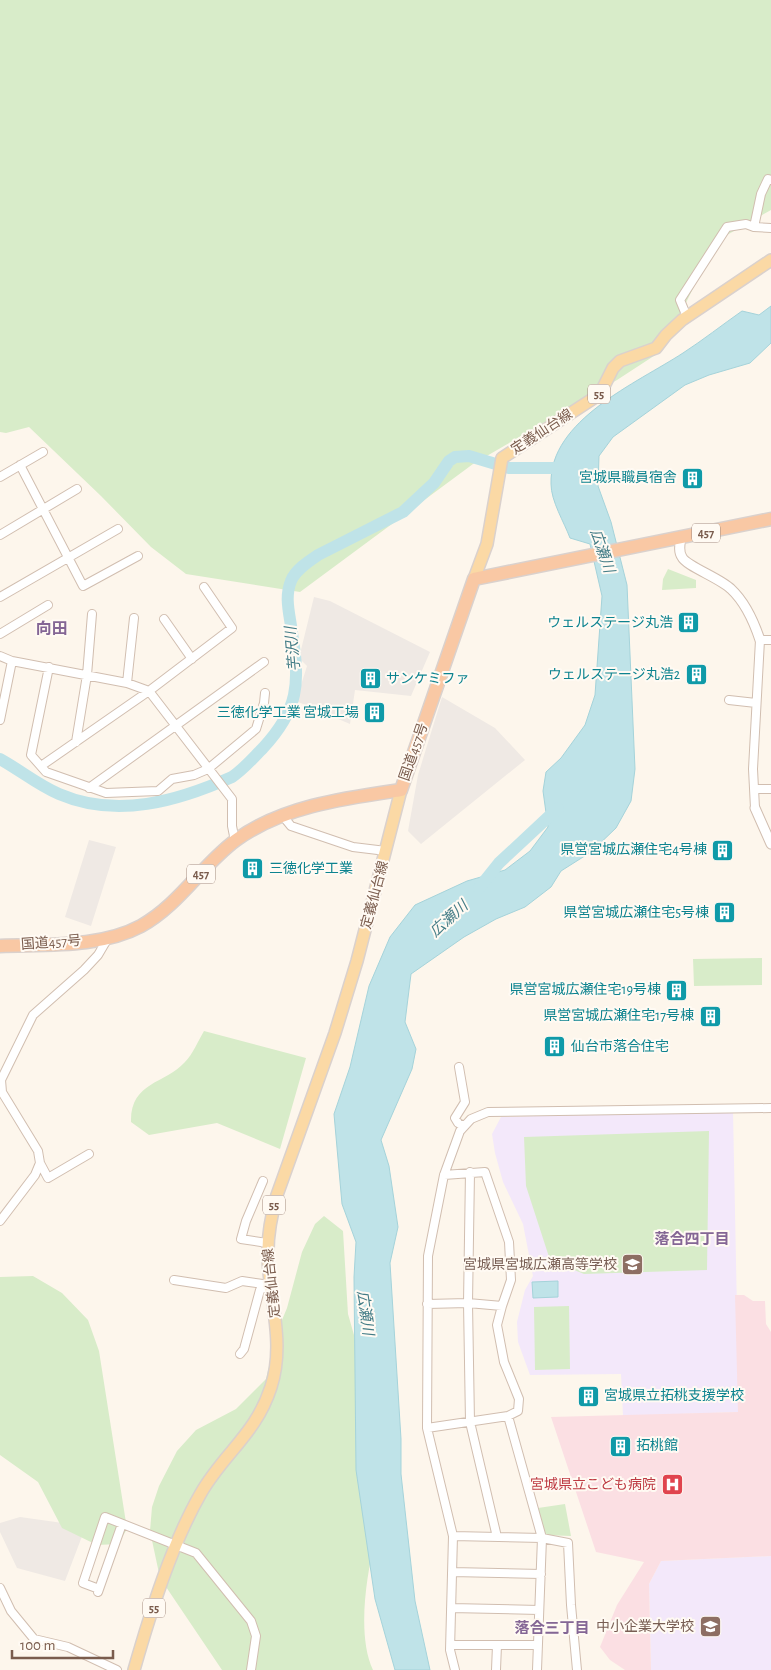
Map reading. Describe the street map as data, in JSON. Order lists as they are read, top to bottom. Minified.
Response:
{"streets":{"highway":["457","国道457号"],"main road":["55","定義仙台線"]},"crossings":[["定義仙台線","457"],["定義仙台線","国道457号"],["457","国道457号"]],"districts":["向田","落合四丁目","落合三丁目"],"water":["広瀬川","芋沢川"],"places":{"building":["宮城県職員宿舎","ウェルステージ丸浩","ウェルステージ丸浩2","サンケミファ","三徳化学工業 宮城工場","県営宮城広瀬住宅4号棟","三徳化学工業","県営宮城広瀬住宅5号棟","県営宮城広瀬住宅19号棟","県営宮城広瀬住宅17号棟","仙台市落合住宅","宮城県立拓桃支援学校","拓桃館"],"school or university":["宮城県宮城広瀬高等学校","中小企業大学校"],"hospital":["宮城県立こども病院"]},"scale_bar":"100 m"}
